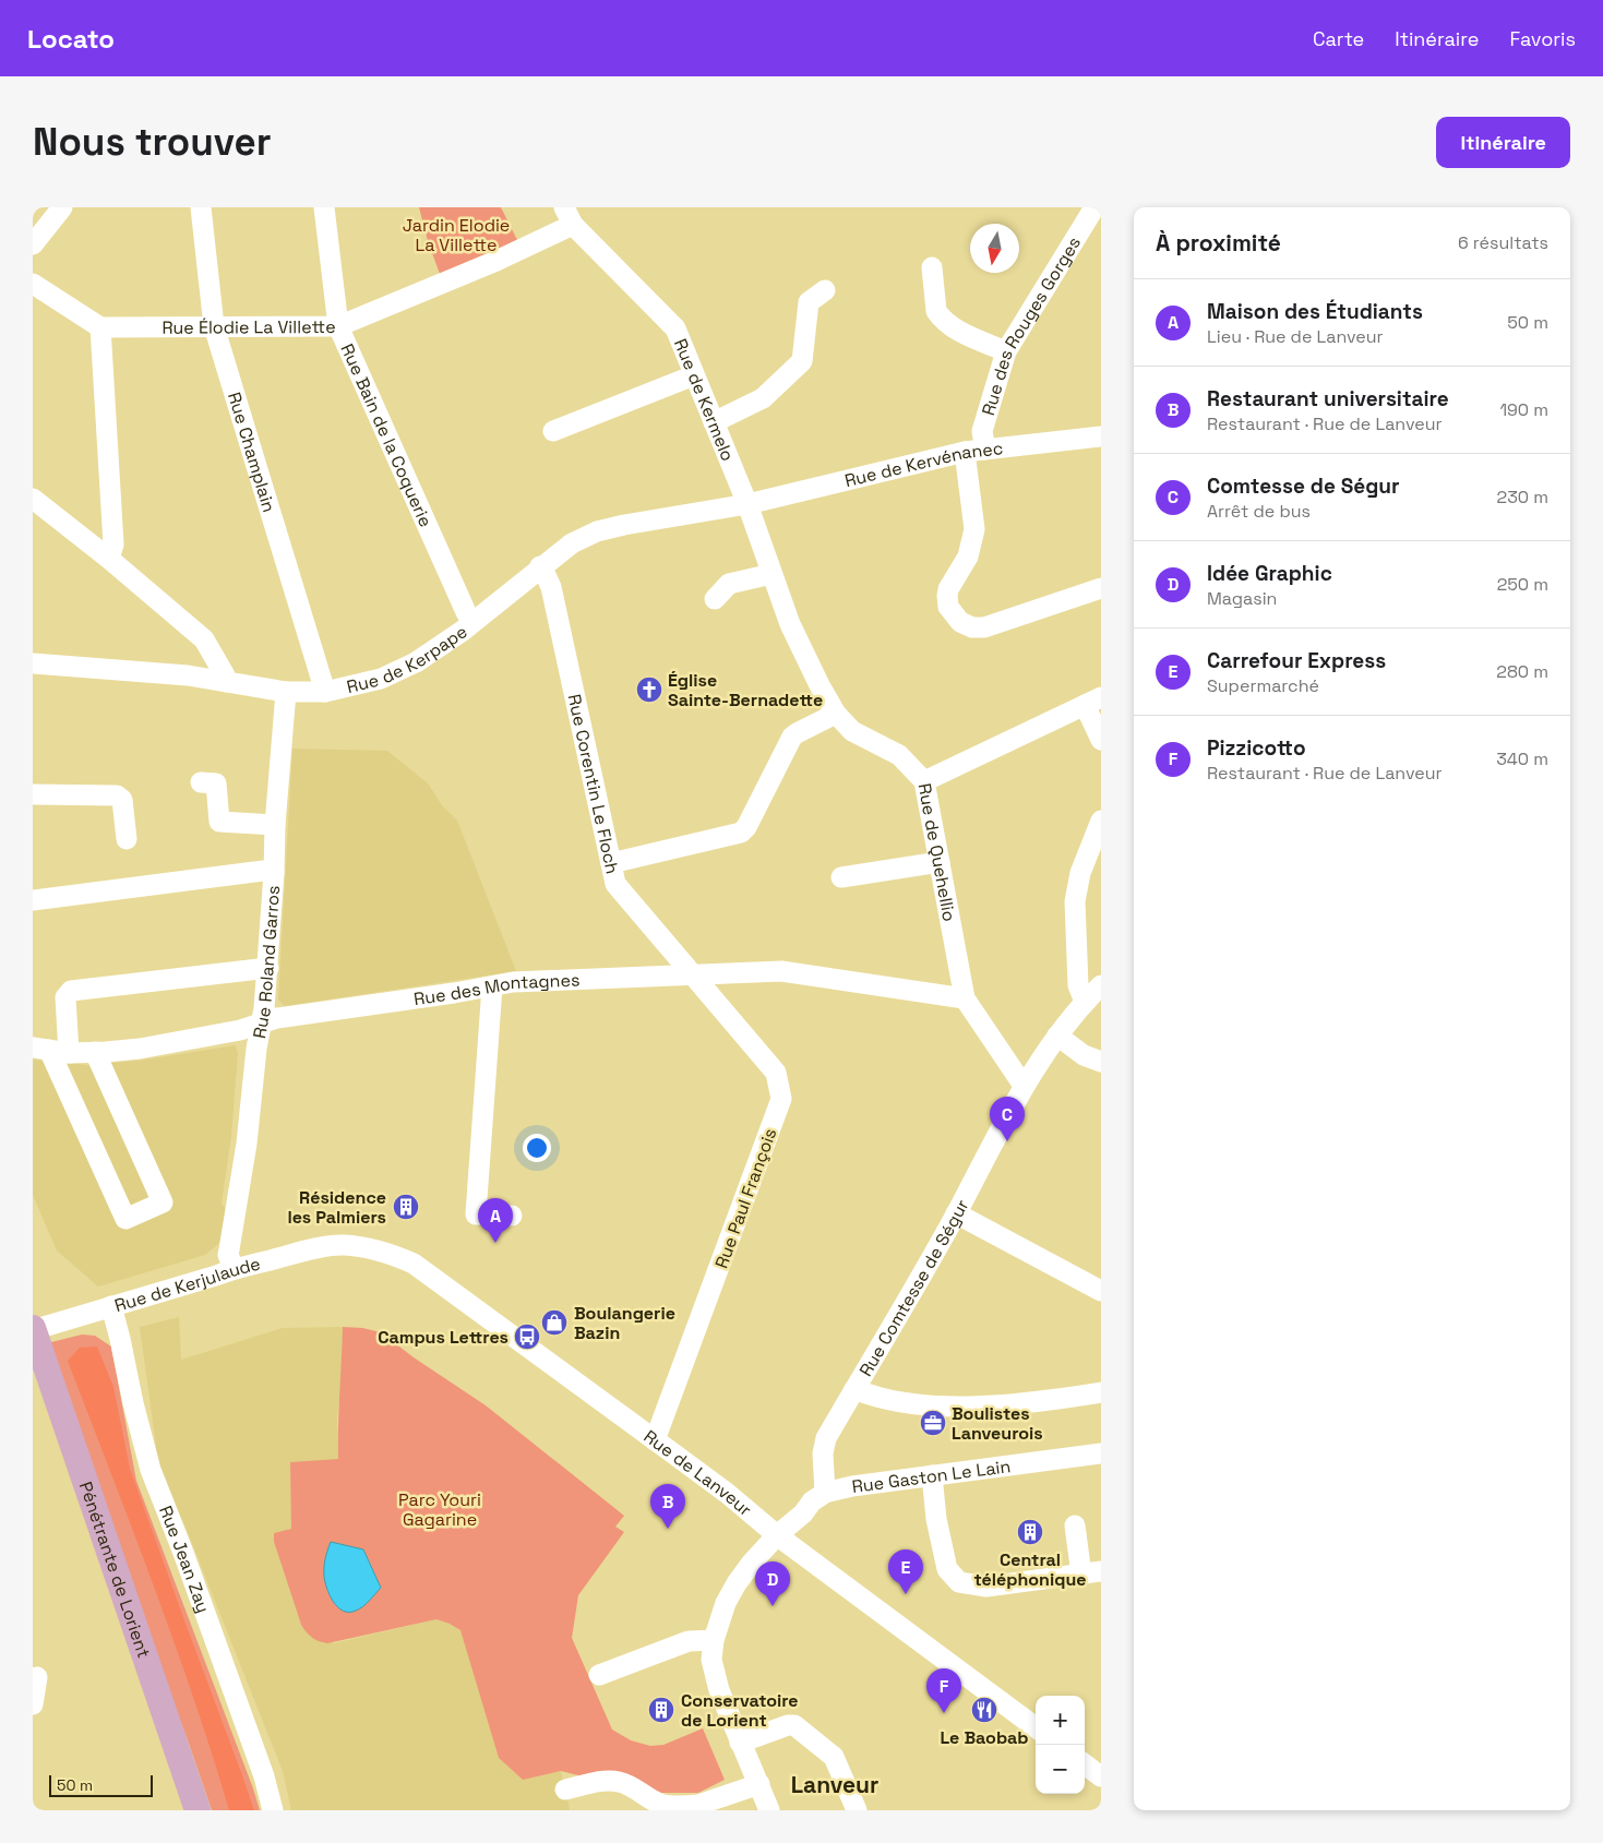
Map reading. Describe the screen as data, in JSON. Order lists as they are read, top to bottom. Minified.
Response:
{"streets":{"main road":["Pénétrante de Lorient"],"street":["Rue Élodie La Villette","Rue des Rouges Gorges","Rue de Kermelo","Rue Bain de la Coquerie","Rue Champlain","Rue de Kervénanec","Rue de Kerpape","Rue Corentin Le Floch","Rue de Quehellio","Rue Roland Garros","Rue des Montagnes","Rue Paul François","Rue de Kerjulaude","Rue Comtesse de Ségur","Rue de Lanveur","Rue Gaston Le Lain","Rue Jean Zay"]},"crossings":[["Rue Élodie La Villette","Rue de Kermelo"],["Rue Élodie La Villette","Rue Bain de la Coquerie"],["Rue Élodie La Villette","Rue Champlain"],["Rue des Rouges Gorges","Rue de Kervénanec"],["Rue de Kermelo","Rue de Kervénanec"],["Rue de Kermelo","Rue de Kerpape"],["Rue de Kermelo","Rue de Quehellio"],["Rue Bain de la Coquerie","Rue de Kerpape"],["Rue Champlain","Rue de Kerpape"],["Rue de Kervénanec","Rue de Kerpape"],["Rue de Kervénanec","Rue de Quehellio"],["Rue de Kerpape","Rue Corentin Le Floch"],["Rue de Kerpape","Rue de Quehellio"],["Rue de Kerpape","Rue Roland Garros"],["Rue Corentin Le Floch","Rue des Montagnes"],["Rue Corentin Le Floch","Rue Paul François"],["Rue de Quehellio","Rue des Montagnes"],["Rue Roland Garros","Rue des Montagnes"],["Rue Roland Garros","Rue de Kerjulaude"],["Rue des Montagnes","Rue Paul François"],["Rue Paul François","Rue de Lanveur"],["Rue de Kerjulaude","Rue de Lanveur"],["Rue de Kerjulaude","Rue Jean Zay"],["Rue de Kerjulaude","Pénétrante de Lorient"],["Rue Comtesse de Ségur","Rue Gaston Le Lain"],["Rue de Lanveur","Rue Gaston Le Lain"]],"districts":["Lanveur"],"parks":["Jardin Elodie La Villette","Parc Youri Gagarine"],"places":{"church":["Église Sainte-Bernadette"],"building":["Résidence les Palmiers","Central téléphonique","Conservatoire de Lorient"],"shop":["Boulangerie Bazin"],"bus stop":["Campus Lettres"],"office":["Boulistes Lanveurois"],"restaurant":["Le Baobab"]},"scale_bar":"50 m","north":"bottom","page":{"header":"Locato","nav":["Carte","Itinéraire","Favoris"],"buttons":"Itinéraire","title":"Nous trouver","heading":["À proximité","6 résultats"],"list":[{"mark":"A","name":"Maison des Étudiants","note":"Lieu · Rue de Lanveur","value":"50 m"},{"mark":"B","name":"Restaurant universitaire","note":"Restaurant · Rue de Lanveur","value":"190 m"},{"mark":"C","name":"Comtesse de Ségur","note":"Arrêt de bus","value":"230 m"},{"mark":"D","name":"Idée Graphic","note":"Magasin","value":"250 m"},{"mark":"E","name":"Carrefour Express","note":"Supermarché","value":"280 m"},{"mark":"F","name":"Pizzicotto","note":"Restaurant · Rue de Lanveur","value":"340 m"}],"pins":["C","A","B","E","D","F"],"map_buttons":["+","−"],"scale":"50 m"}}
